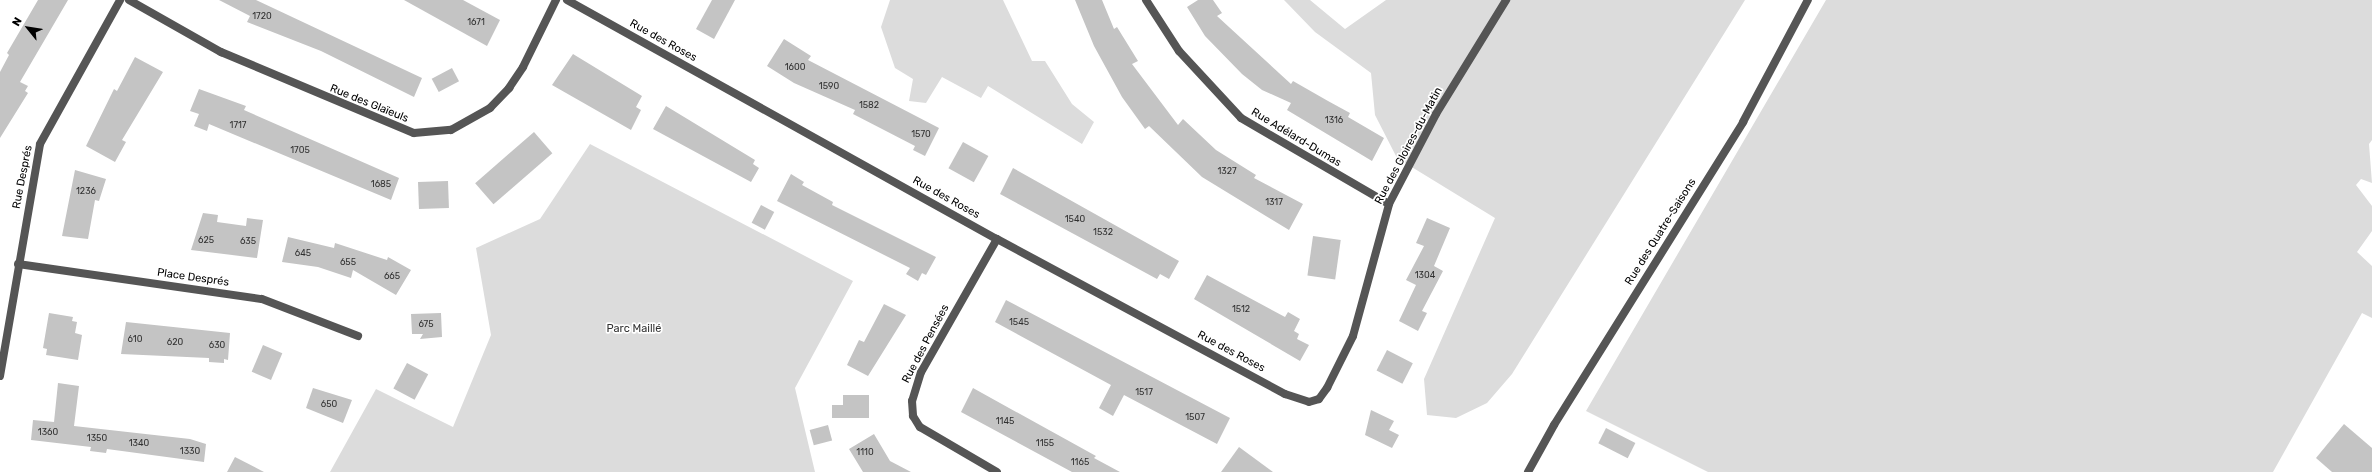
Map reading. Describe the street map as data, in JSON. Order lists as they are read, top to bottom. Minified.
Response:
{"streets":{"street":["Rue des Roses","Rue des Glaïeuls","Rue Adélard-Dumas","Rue des Gloires-du-Matin","Rue Després","Rue des Quatre-Saisons","Place Després","Rue des Pensées"]},"crossings":[["Rue des Roses","Rue des Gloires-du-Matin"],["Rue des Roses","Rue des Pensées"],["Rue Adélard-Dumas","Rue des Gloires-du-Matin"],["Rue Després","Place Després"]],"parks":["Parc Maillé"],"house_numbers":["1720","1671","1600","1590","1582","1316","1717","1570","1705","1327","1685","1236","1317","1540","1532","625","635","645","655","1304","665","1512","1545","675","610","620","630","1517","650","1507","1145","1360","1350","1340","1155","1330","1110","1165"],"north":"top left"}
